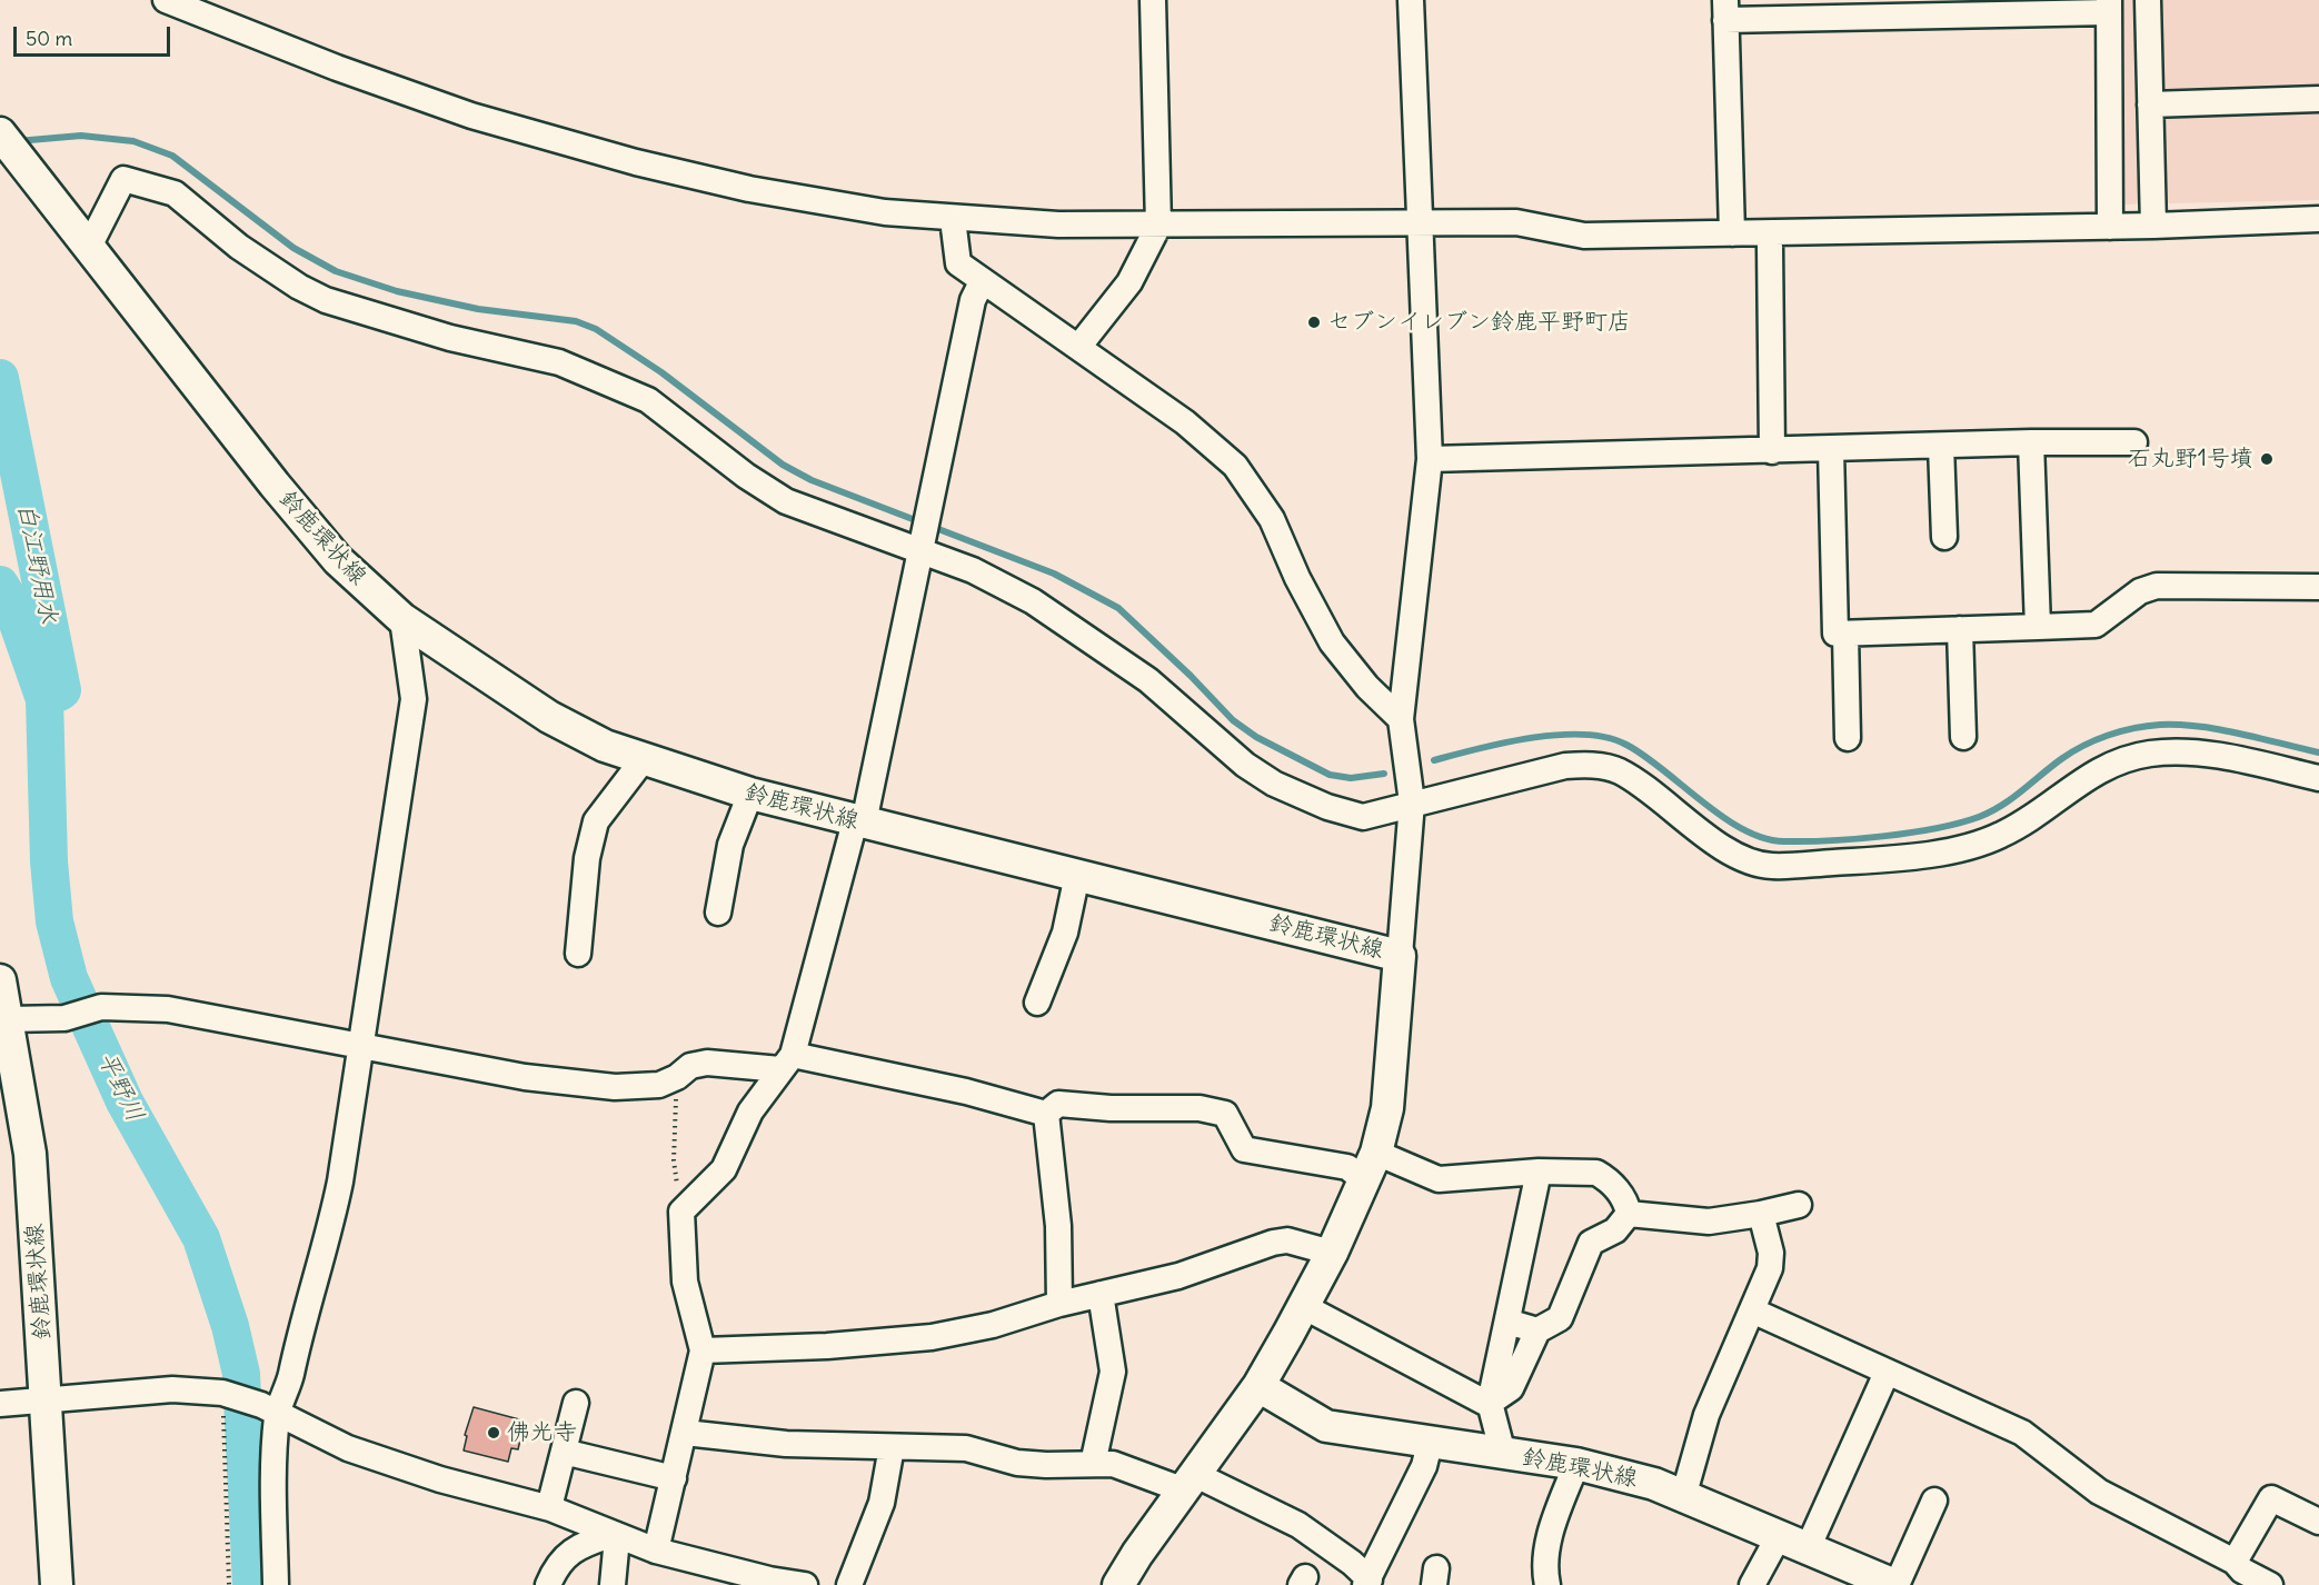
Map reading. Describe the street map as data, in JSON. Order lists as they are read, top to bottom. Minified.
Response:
{"streets":{"main road":["鈴鹿環状線"]},"water":["白江野用水","平野川"],"places":["セブンイレブン鈴鹿平野町店","石丸野1号墳","佛光寺"],"scale_bar":"50 m"}
